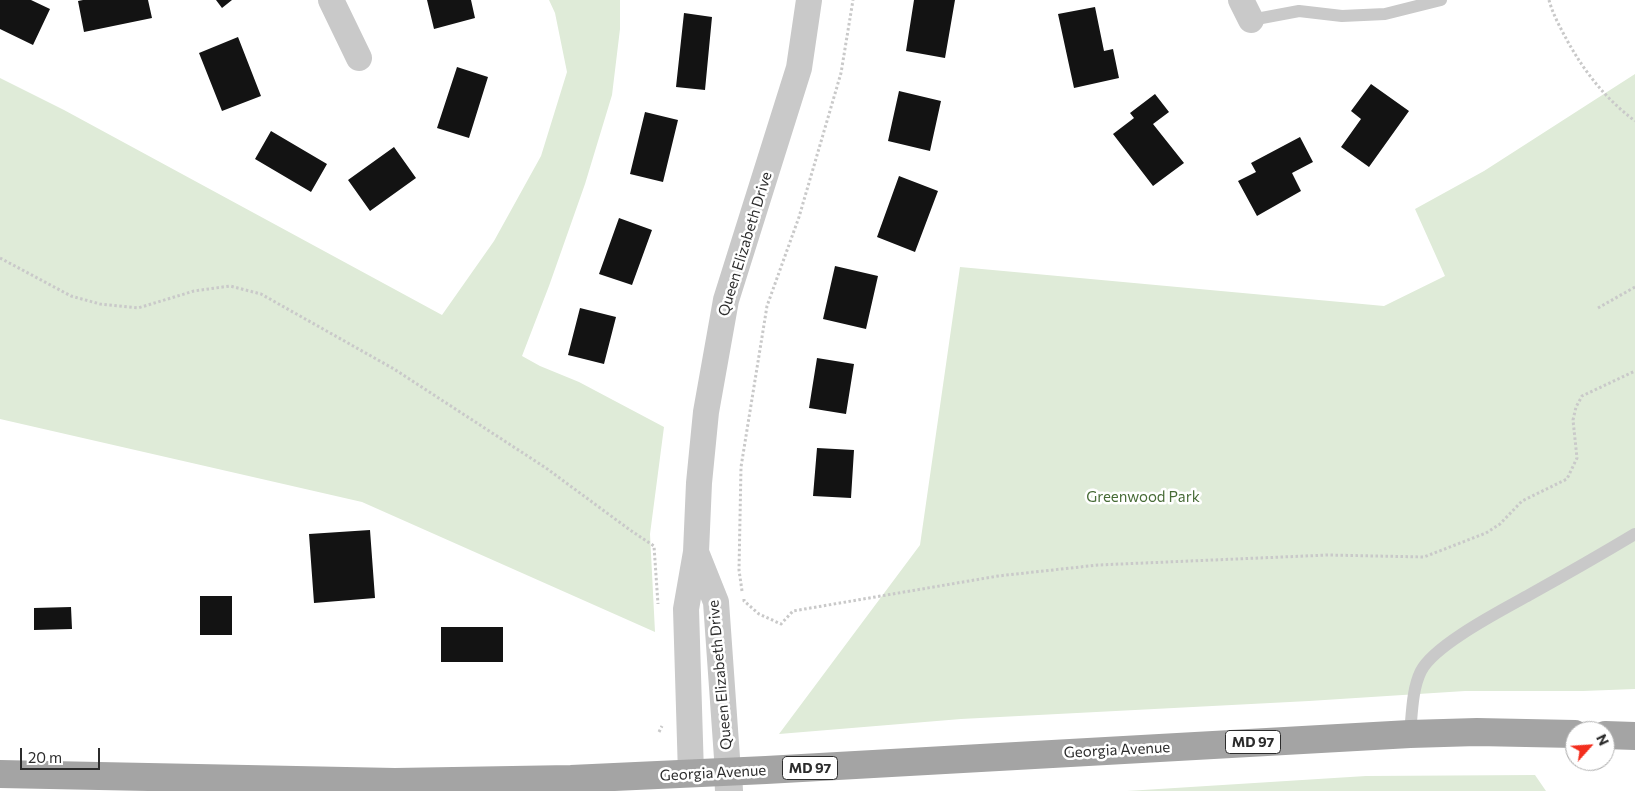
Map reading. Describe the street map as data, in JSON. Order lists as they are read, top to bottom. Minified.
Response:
{"streets":{"main road":["MD 97","Georgia Avenue"],"street":["Queen Elizabeth Drive"]},"crossings":[["Queen Elizabeth Drive","Georgia Avenue"]],"parks":["Greenwood Park"],"scale_bar":"20 m","north":"top right"}
